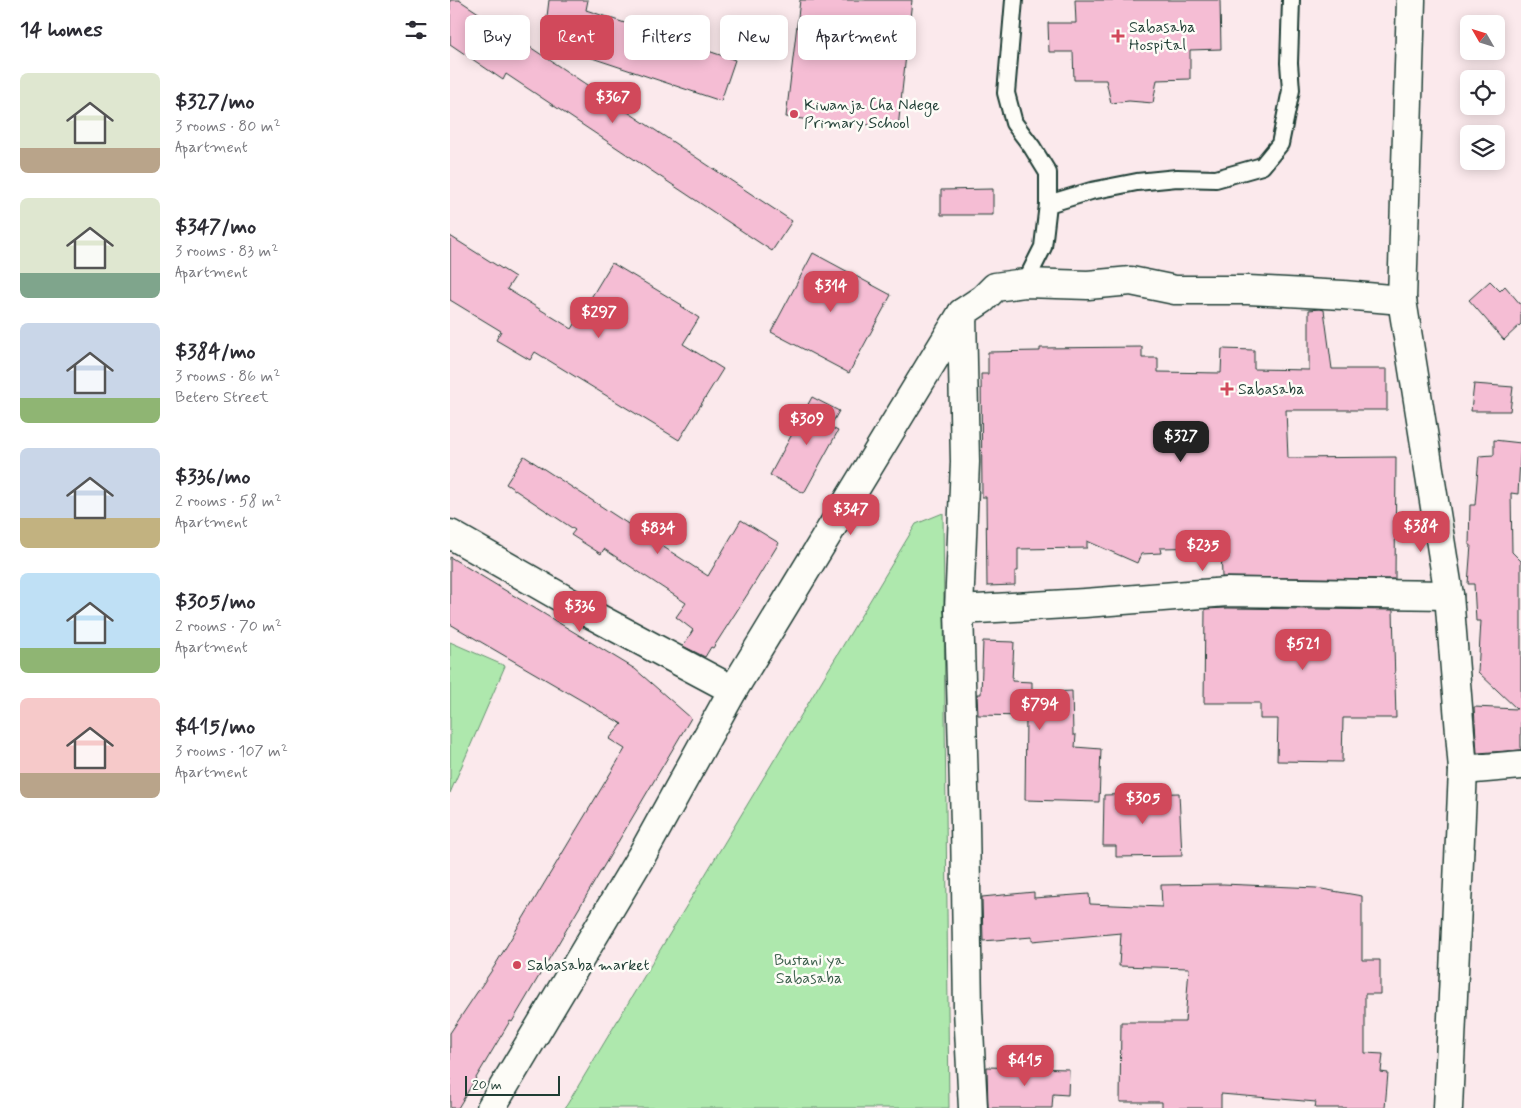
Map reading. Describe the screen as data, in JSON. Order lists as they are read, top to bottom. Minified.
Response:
{"parks":["Bustani ya Sabasaba"],"places":{"health":["Sabasaba Hospital","Sabasaba"],"other":["Kiwanja Cha Ndege Primary School","Sabasaba market"]},"scale_bar":"20 m","north":"top left","page":{"heading":"14 homes","chip":["Buy","Rent","Filters","New","Apartment"],"list":[{"name":"$327/mo","note":"3 rooms · 80 m² · Apartment"},{"name":"$347/mo","note":"3 rooms · 83 m² · Apartment"},{"name":"$384/mo","note":"3 rooms · 86 m² · Betero Street"},{"name":"$336/mo","note":"2 rooms · 58 m² · Apartment"},{"name":"$305/mo","note":"2 rooms · 70 m² · Apartment"},{"name":"$415/mo","note":"3 rooms · 107 m² · Apartment"}],"price":["$367","$314","$297","$309","$327","$347","$384","$834","$235","$336","$521","$794","$305","$415"],"scale":"20 m"}}
